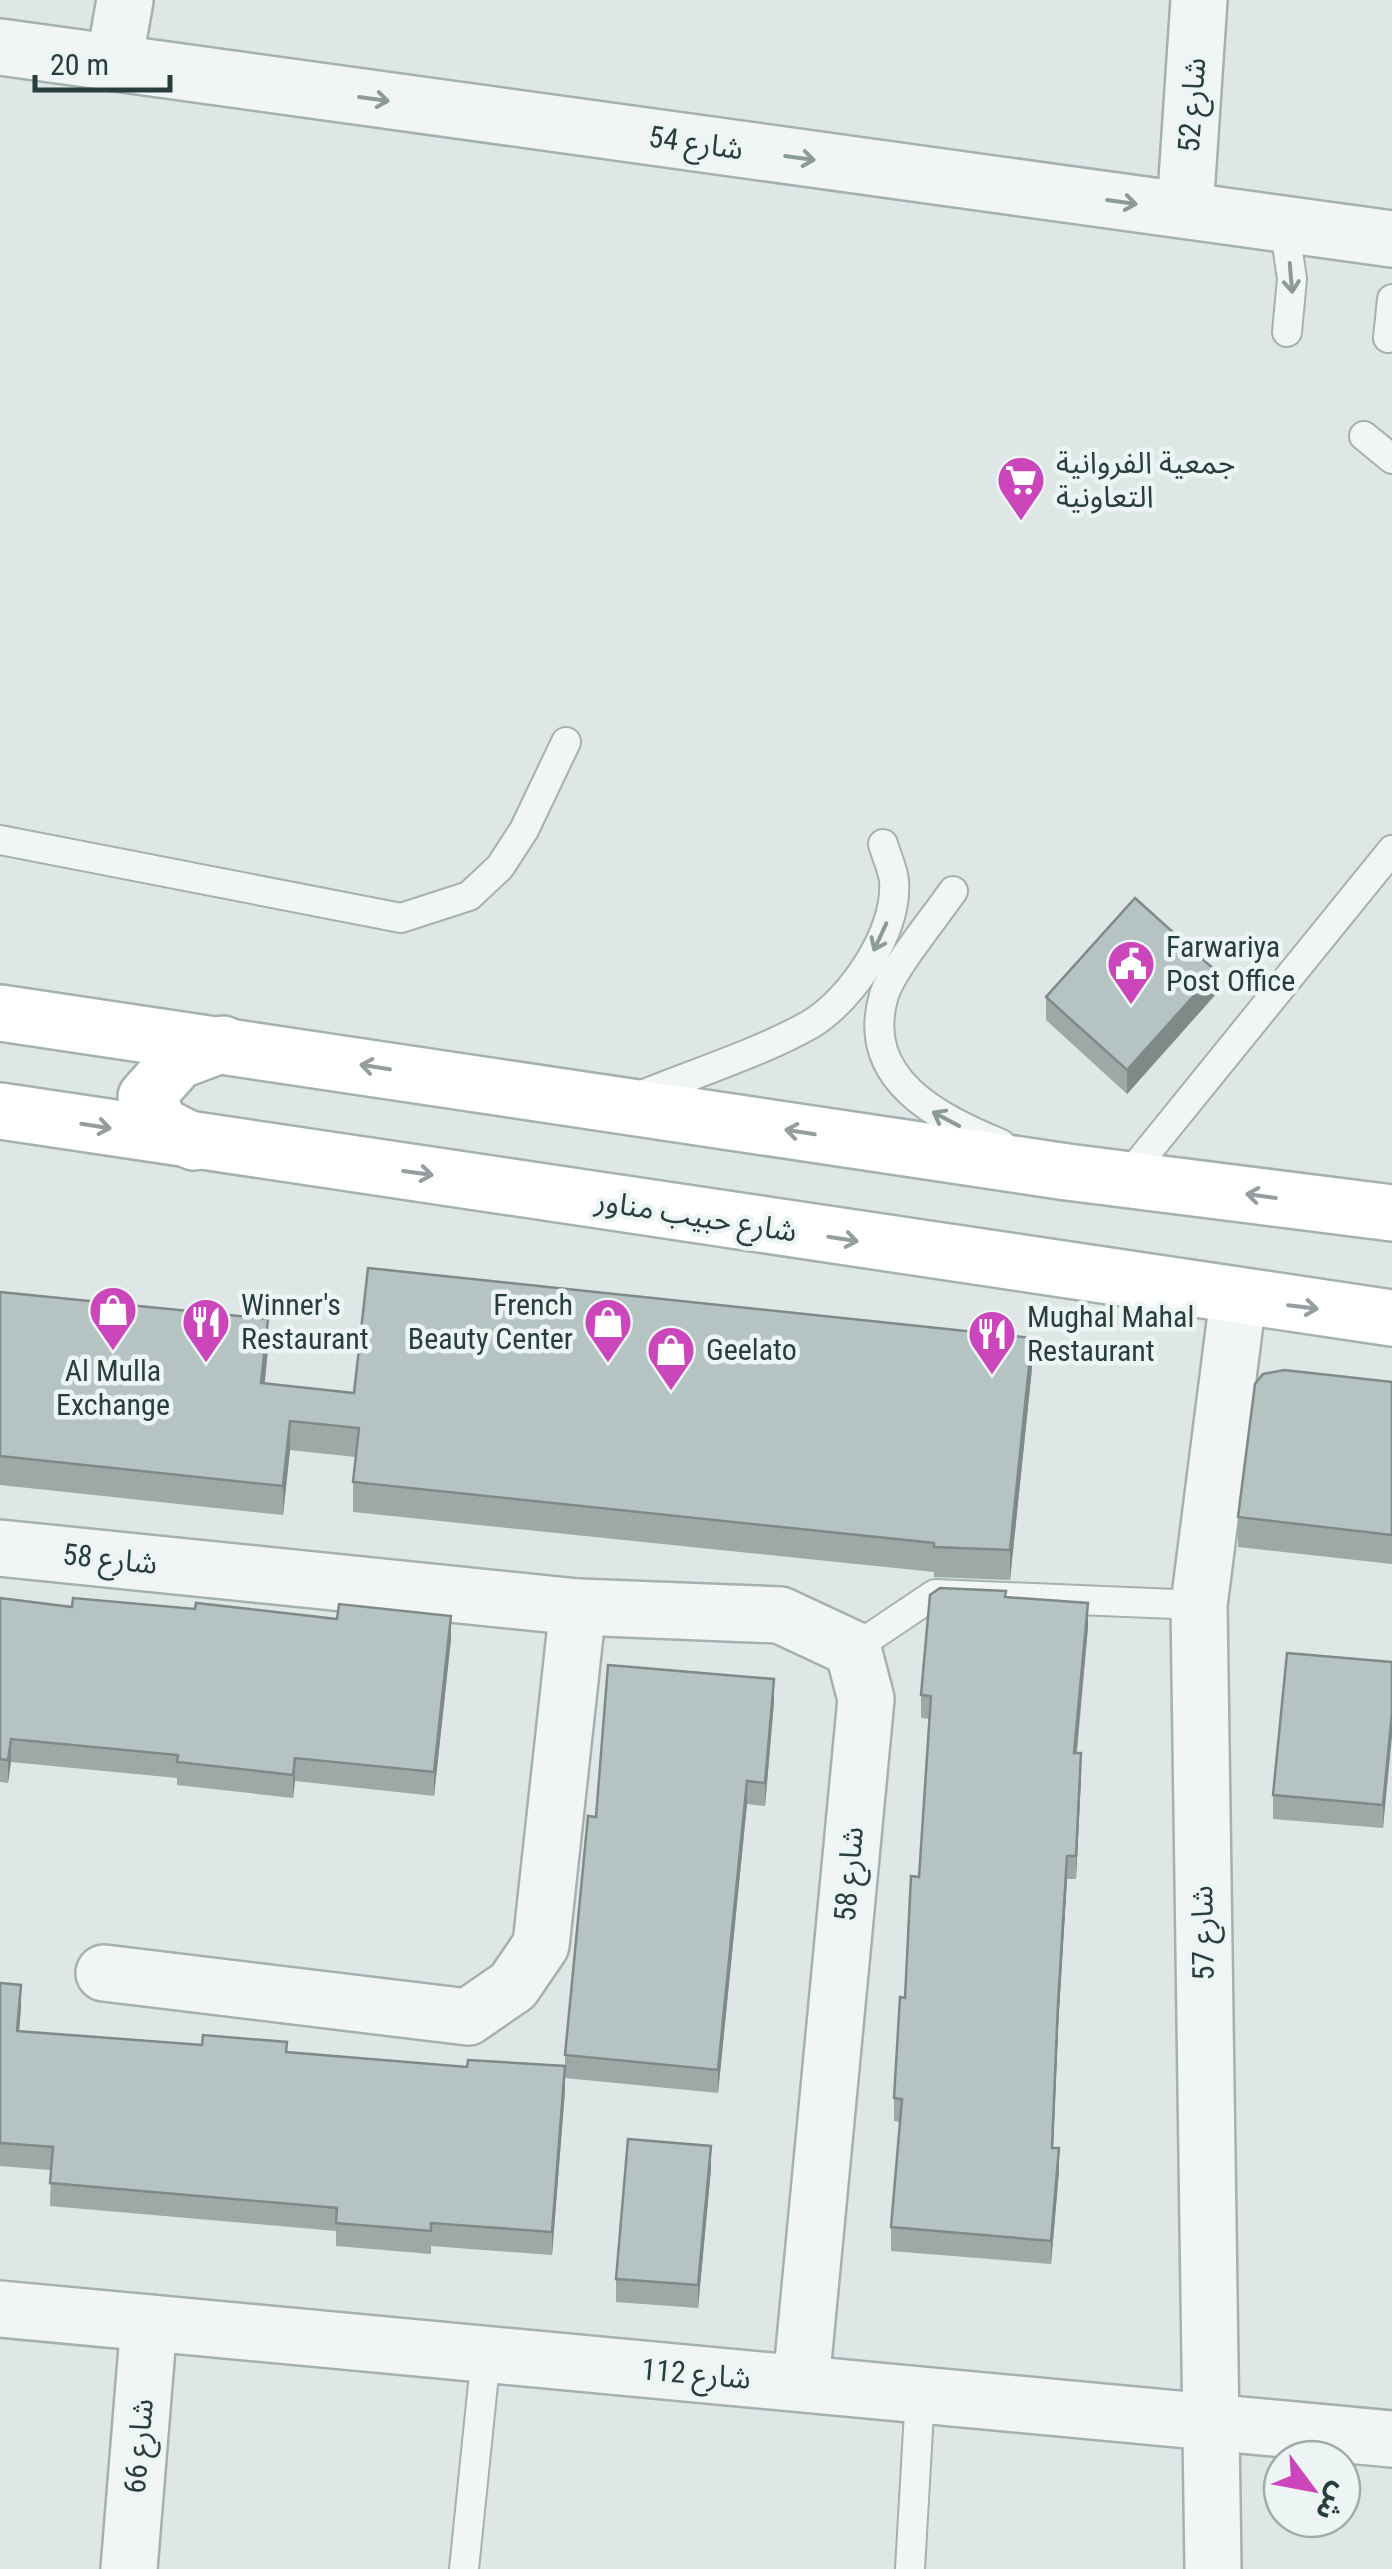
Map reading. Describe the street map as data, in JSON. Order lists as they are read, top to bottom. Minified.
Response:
{"streets":{"street":["شارع 52","شارع 54","شارع حبيب مناور","شارع 58","شارع 57","شارع 112","شارع 66"]},"crossings":[["شارع 52","شارع 54"],["شارع حبيب مناور","شارع 57"],["شارع 58","شارع 112"],["شارع 57","شارع 112"],["شارع 112","شارع 66"]],"one_way":["شارع 54"],"places":{"supermarket":["جمعية الفروانية التعاونية"],"public building":["Farwariya Post Office"],"shop":["Al Mulla Exchange","French Beauty Center","Geelato"],"restaurant":["Winner's Restaurant","Mughal Mahal Restaurant"]},"scale_bar":"20 m","north":"bottom right"}
